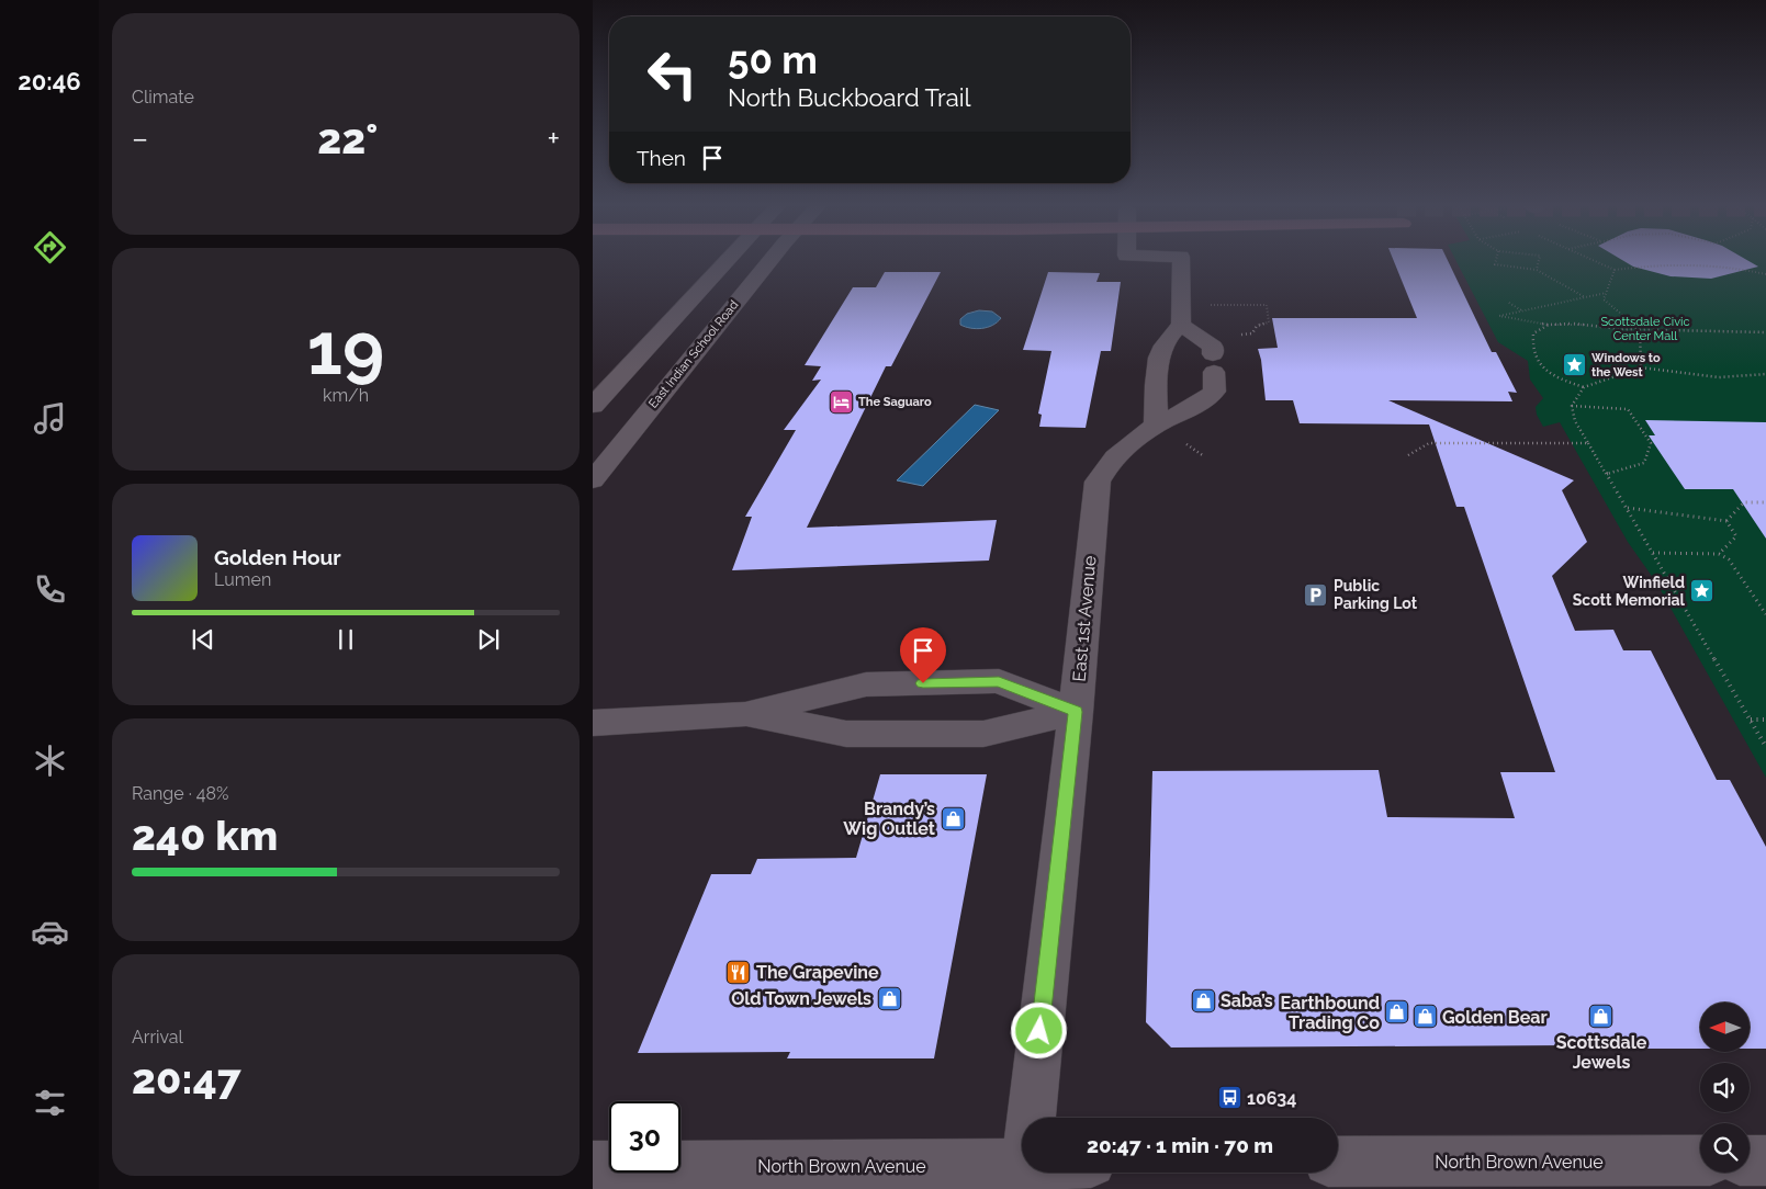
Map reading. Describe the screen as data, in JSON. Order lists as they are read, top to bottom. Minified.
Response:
{"streets":{"street":["East Indian School Road","East 1st Avenue","North Brown Avenue"]},"crossings":[["East 1st Avenue","North Brown Avenue"]],"parks":["Scottsdale Civic Center Mall"],"places":{"place":["Windows to the West","Winfield Scott Memorial"],"hotel":["The Saguaro"],"parking":["Public Parking Lot"],"shop":["Brandy’s Wig Outlet","Old Town Jewels","Saba’s","Earthbound Trading Co","Scottsdale Jewels","Golden Bear"],"restaurant":["The Grapevine"],"bus stop":["10634"]},"north":"left","page":{"tabs":"20:46","tile":["Climate",["19","km/h"],["Range · 48%","240 km"],["Arrival","20:47"]],"turn":["50 m","North Buckboard Trail"],"heat":["−","22°","+"],"then":"Then","song":["Golden Hour","Lumen"],"limit":"30","trip":"20:47 · 1 min · 70 m"}}
